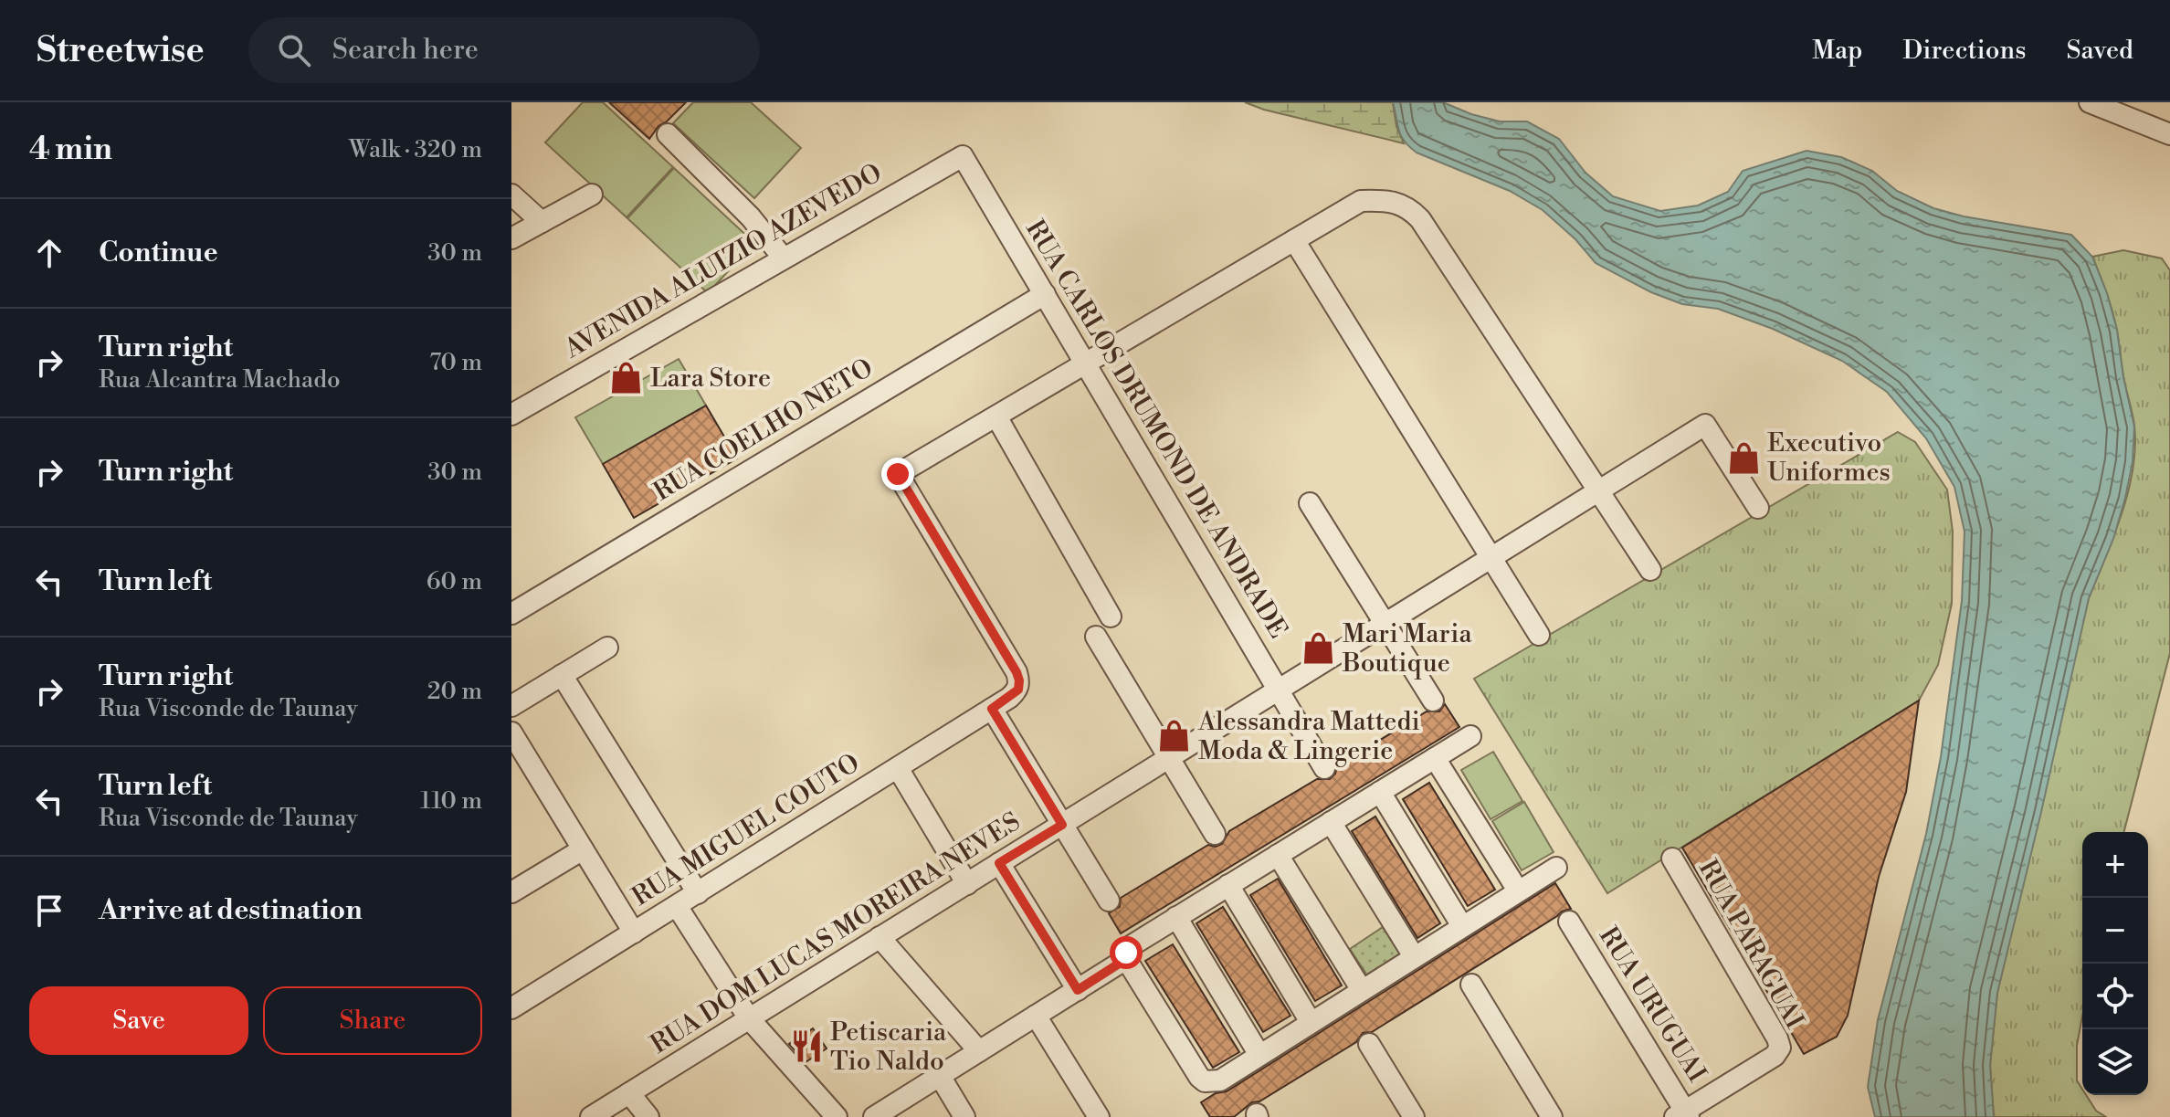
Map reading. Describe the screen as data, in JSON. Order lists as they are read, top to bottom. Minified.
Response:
{"streets":{"street":["AVENIDA ALUIZIO AZEVEDO","RUA CARLOS DRUMOND DE ANDRADE","RUA COELHO NETO","RUA MIGUEL COUTO","RUA DOM LUCAS MOREIRA NEVES","RUA PARAGUAI","RUA URUGUAI"]},"crossings":[["AVENIDA ALUIZIO AZEVEDO","RUA CARLOS DRUMOND DE ANDRADE"],["RUA CARLOS DRUMOND DE ANDRADE","RUA COELHO NETO"],["RUA CARLOS DRUMOND DE ANDRADE","RUA DOM LUCAS MOREIRA NEVES"],["RUA PARAGUAI","RUA URUGUAI"]],"places":{"shop":["Lara Store","Executivo Uniformes","Mari Maria Boutique","Alessandra Mattedi Moda & Lingerie"],"restaurant":["Petiscaria Tio Naldo"]},"page":{"header":"Streetwise","search":"Search here","nav":["Map","Directions","Saved"],"heading":["4 min","Walk · 320 m"],"list":[["Continue","30 m"],["Turn right","Rua Alcantra Machado","70 m"],["Turn right","30 m"],["Turn left","60 m"],["Turn right","Rua Visconde de Taunay","20 m"],["Turn left","Rua Visconde de Taunay","110 m"],"Arrive at destination"],"map_buttons":["+","−"],"buttons":["Save","Share"]}}
